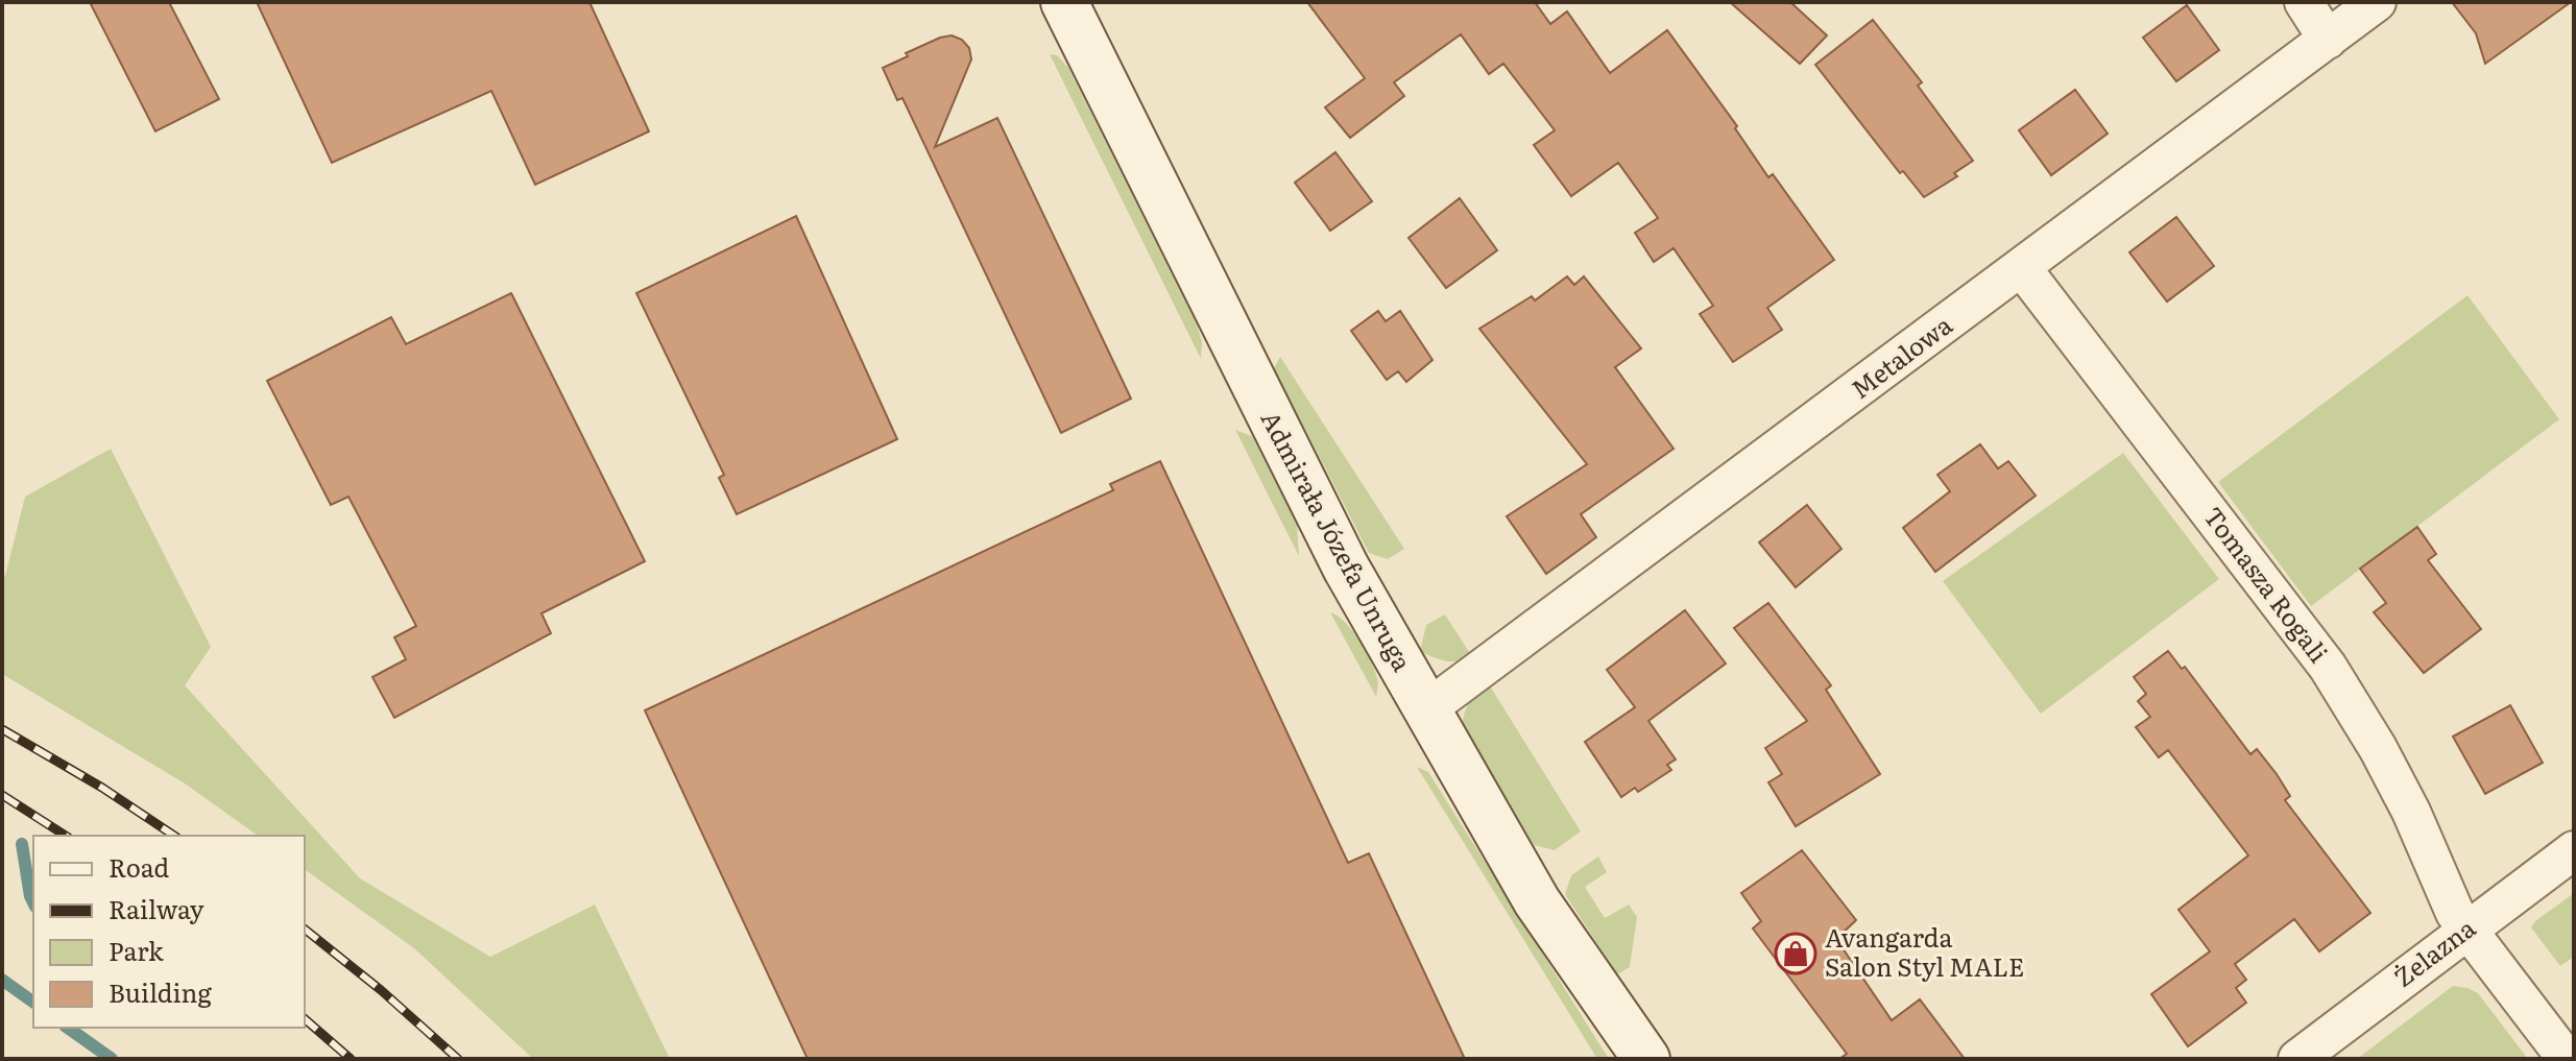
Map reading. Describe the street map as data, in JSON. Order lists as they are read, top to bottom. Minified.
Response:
{"streets":{"street":["Metalowa","Admirała Józefa Unruga","Tomasza Rogali","Żelazna"]},"crossings":[["Metalowa","Admirała Józefa Unruga"],["Metalowa","Tomasza Rogali"],["Tomasza Rogali","Żelazna"]],"places":{"shop":["Avangarda Salon Styl MALE"]},"legend":["Road","Railway","Park","Building"]}
